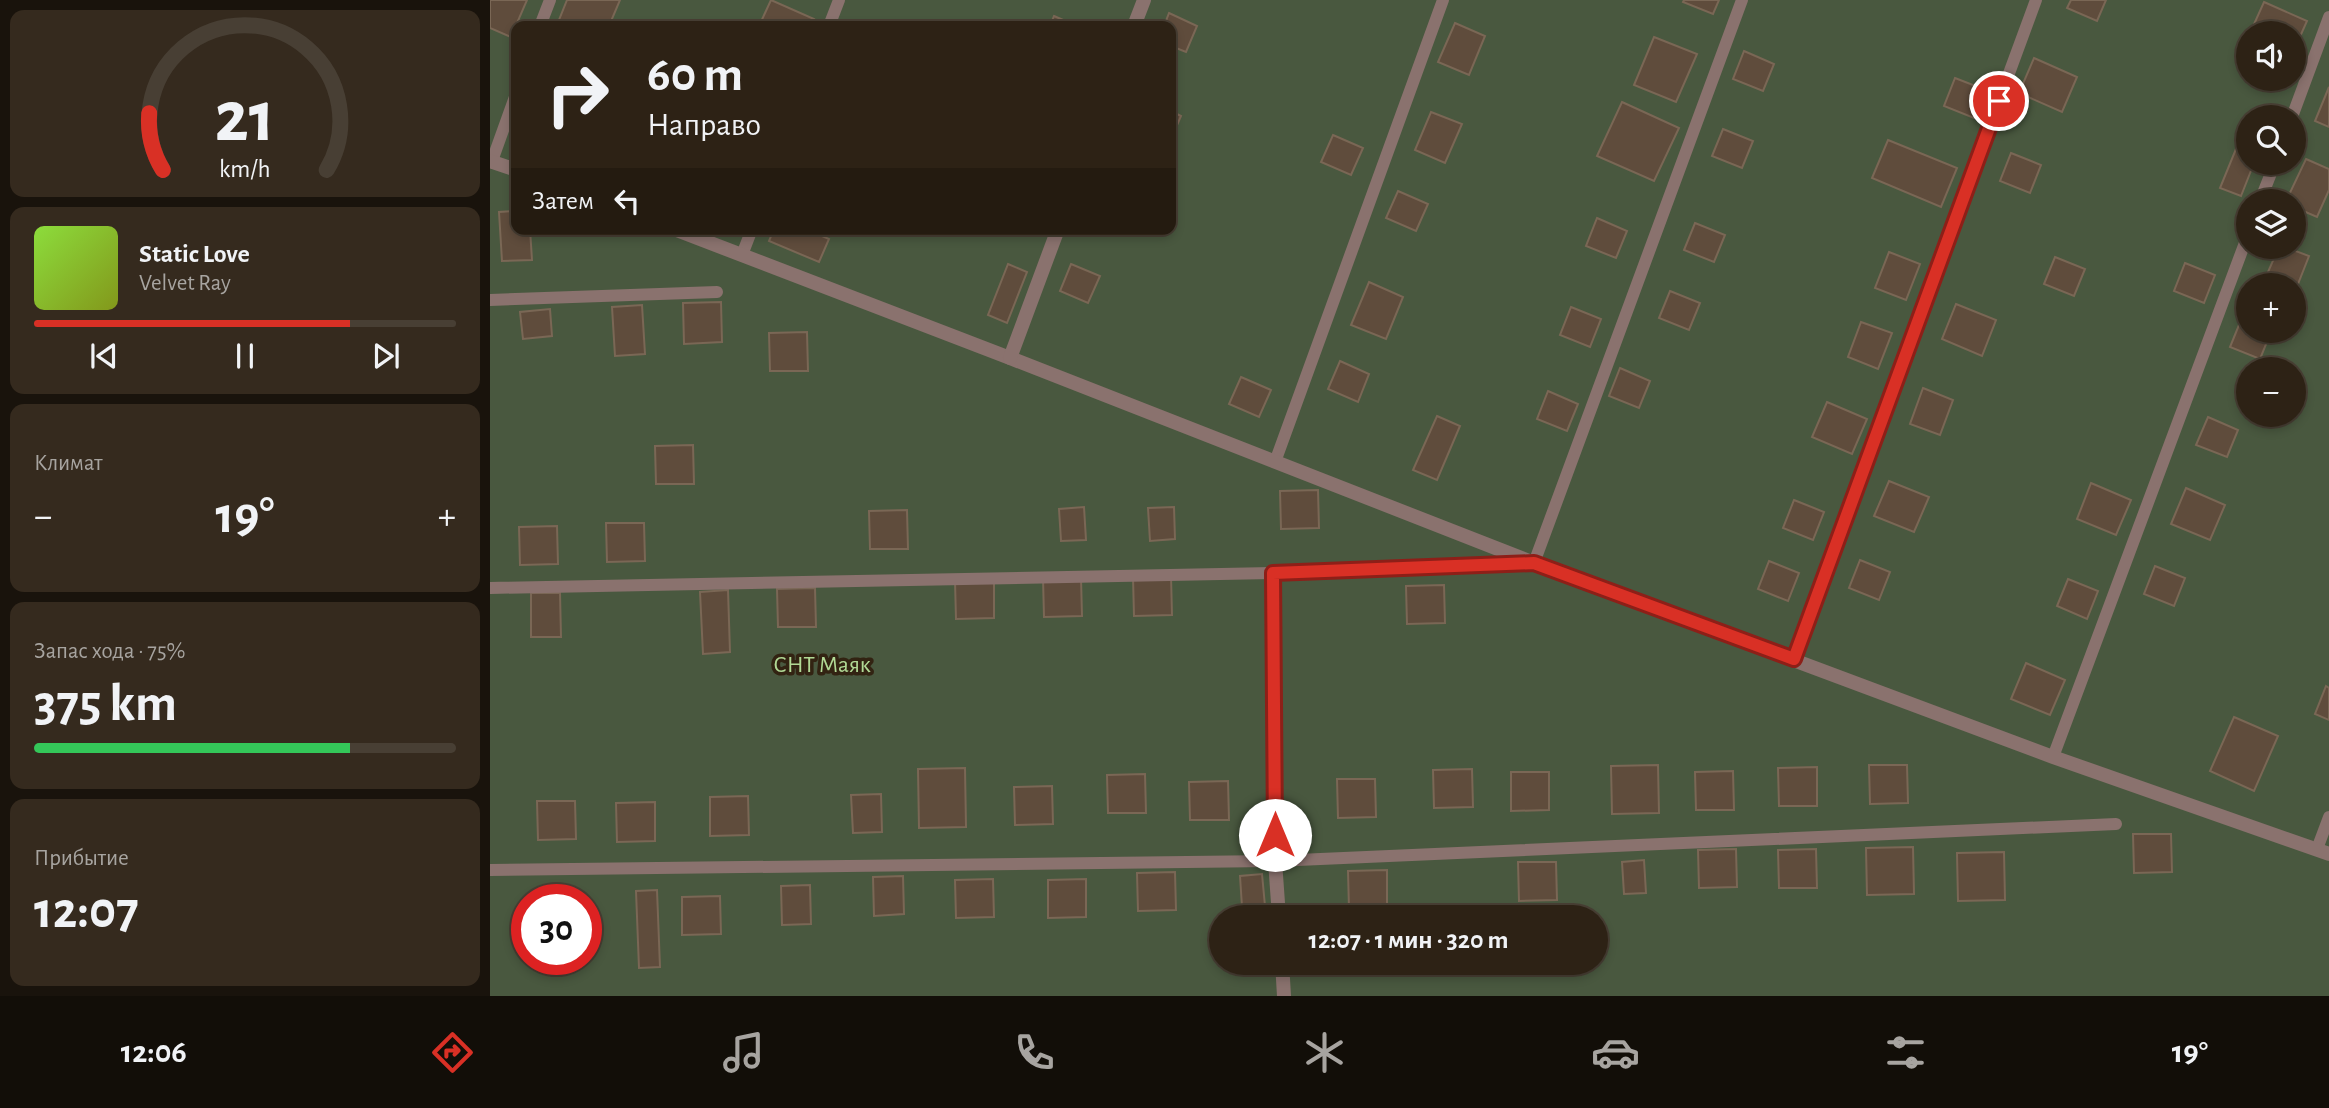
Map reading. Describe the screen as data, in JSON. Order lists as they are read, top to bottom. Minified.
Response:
{"parks":["СНТ Маяк"],"page":{"map_buttons":["+","−"],"turn":["60 m","Направо"],"then":"Затем","song":["Static Love","Velvet Ray"],"tile":["Климат",["Запас хода · 75%","375 km"],["Прибытие","12:07"]],"heat":["−","19°","+"],"limit":"30","trip":"12:07 · 1 мин · 320 m","tabs":["12:06","19°"],"gauge":["21","km/h"]}}
